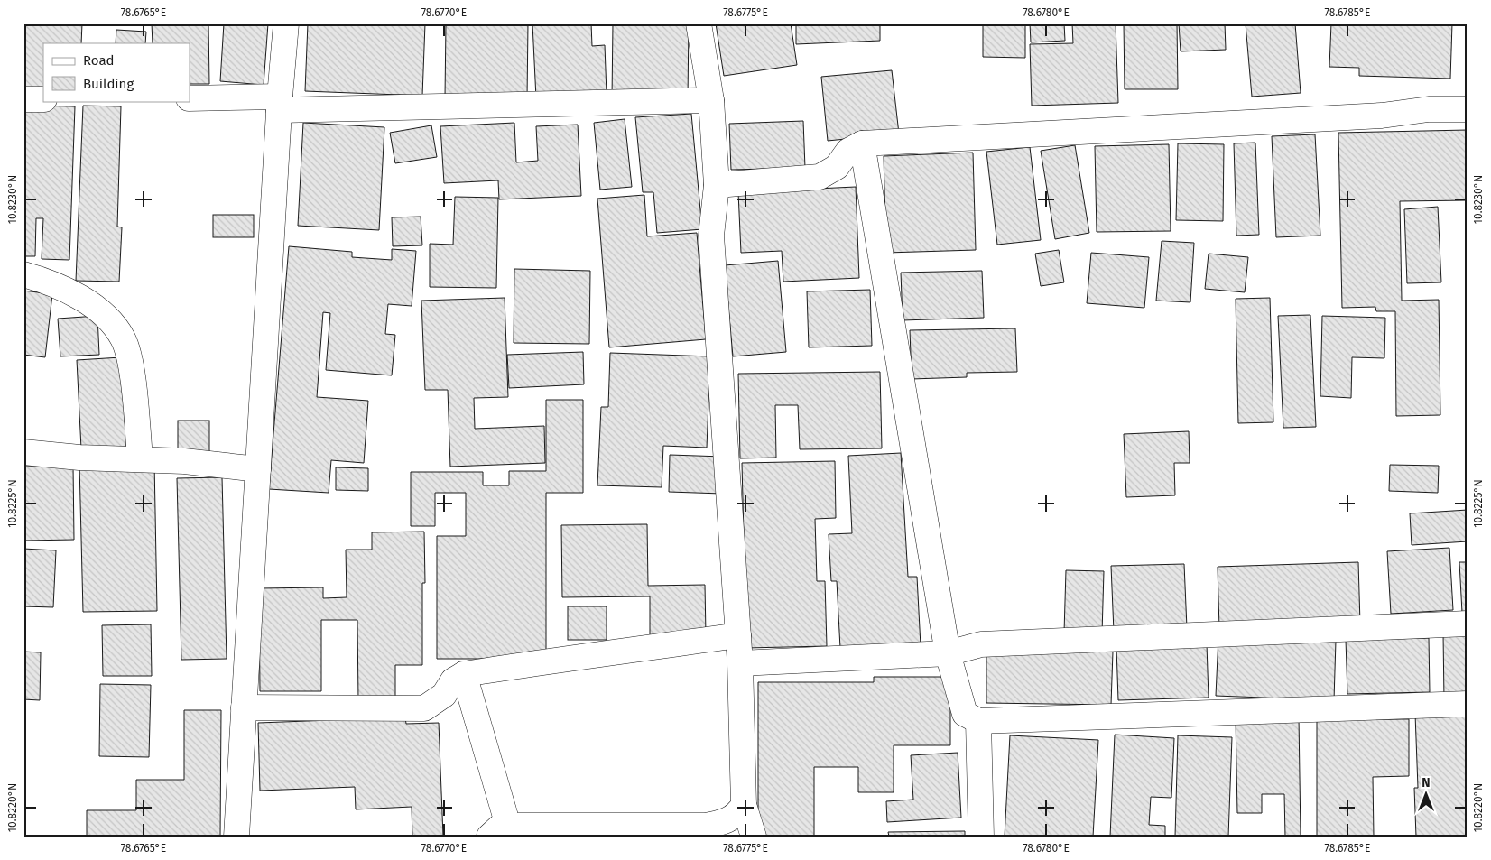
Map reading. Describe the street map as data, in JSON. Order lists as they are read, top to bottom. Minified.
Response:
{"legend":["Road","Building"],"north":"top","coordinates":["78.6765°E","78.6770°E","78.6775°E","78.6780°E","78.6785°E","10.8230°N","10.8225°N","10.8220°N"]}
